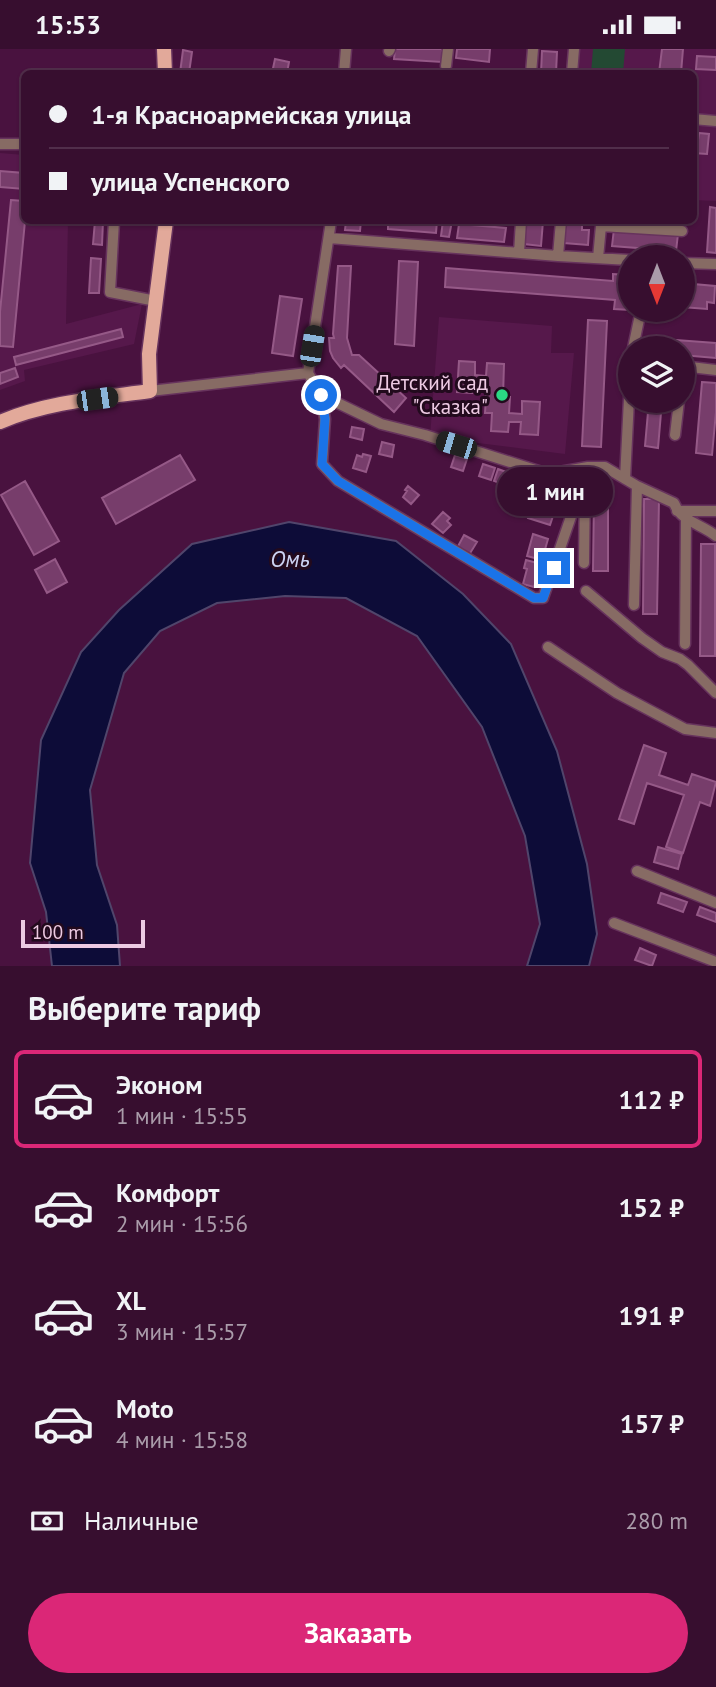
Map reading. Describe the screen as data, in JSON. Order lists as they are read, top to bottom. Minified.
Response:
{"water":["Омь"],"places":["Детский сад \"Сказка\""],"scale_bar":"100 m","north":"bottom","page":{"status":"15:53","banner":["1-я Красноармейская улица","улица Успенского"],"bubble":"1 мин","scale":"100 m","heading":"Выберите тариф","list":[{"name":"Эконом","note":"1 мин · 15:55","value":"112 ₽"},{"name":"Комфорт","note":"2 мин · 15:56","value":"152 ₽"},{"name":"XL","note":"3 мин · 15:57","value":"191 ₽"},{"name":"Moto","note":"4 мин · 15:58","value":"157 ₽"}],"pay":["Наличные","280 m"],"buttons":"Заказать"}}
